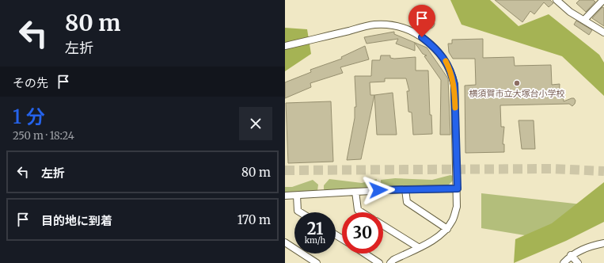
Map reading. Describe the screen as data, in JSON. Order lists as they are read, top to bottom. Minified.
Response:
{"places":["横須賀市立大塚台小学校"],"page":{"turn":["80 m","左折"],"then":"その先","heading":["1 分","250 m · 18:24"],"list":[{"name":"左折","value":"80 m"},{"name":"目的地に到着","value":"170 m"}],"speed":"21 km/h","limit":"30"}}
